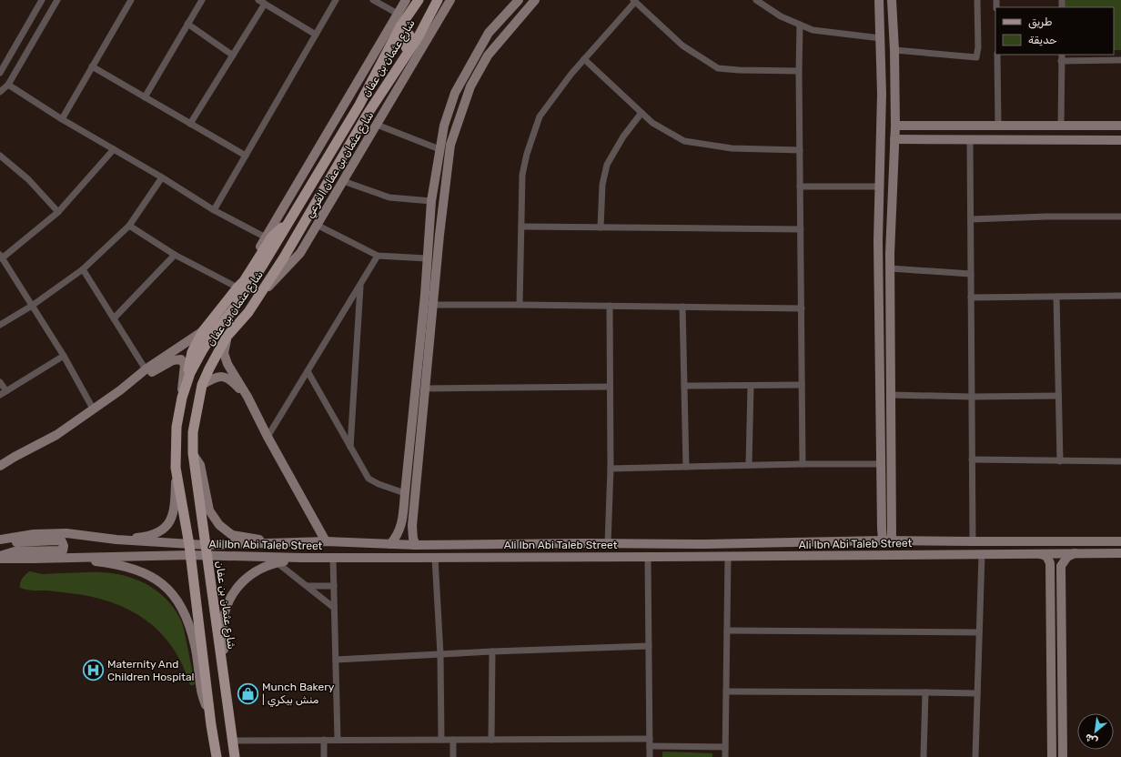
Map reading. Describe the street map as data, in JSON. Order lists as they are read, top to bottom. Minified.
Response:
{"streets":{"main road":["شارع عثمان بن عفان"],"street":["شارع عثمان بن عفان الفرعي","Ali Ibn Abi Taleb Street"]},"crossings":[["شارع عثمان بن عفان","شارع عثمان بن عفان الفرعي"],["شارع عثمان بن عفان","Ali Ibn Abi Taleb Street"]],"places":{"hospital":["Maternity And Children Hospital"],"shop":["Munch Bakery | منش بيكري"]},"legend":["طريق","حديقة"],"north":"bottom left"}
